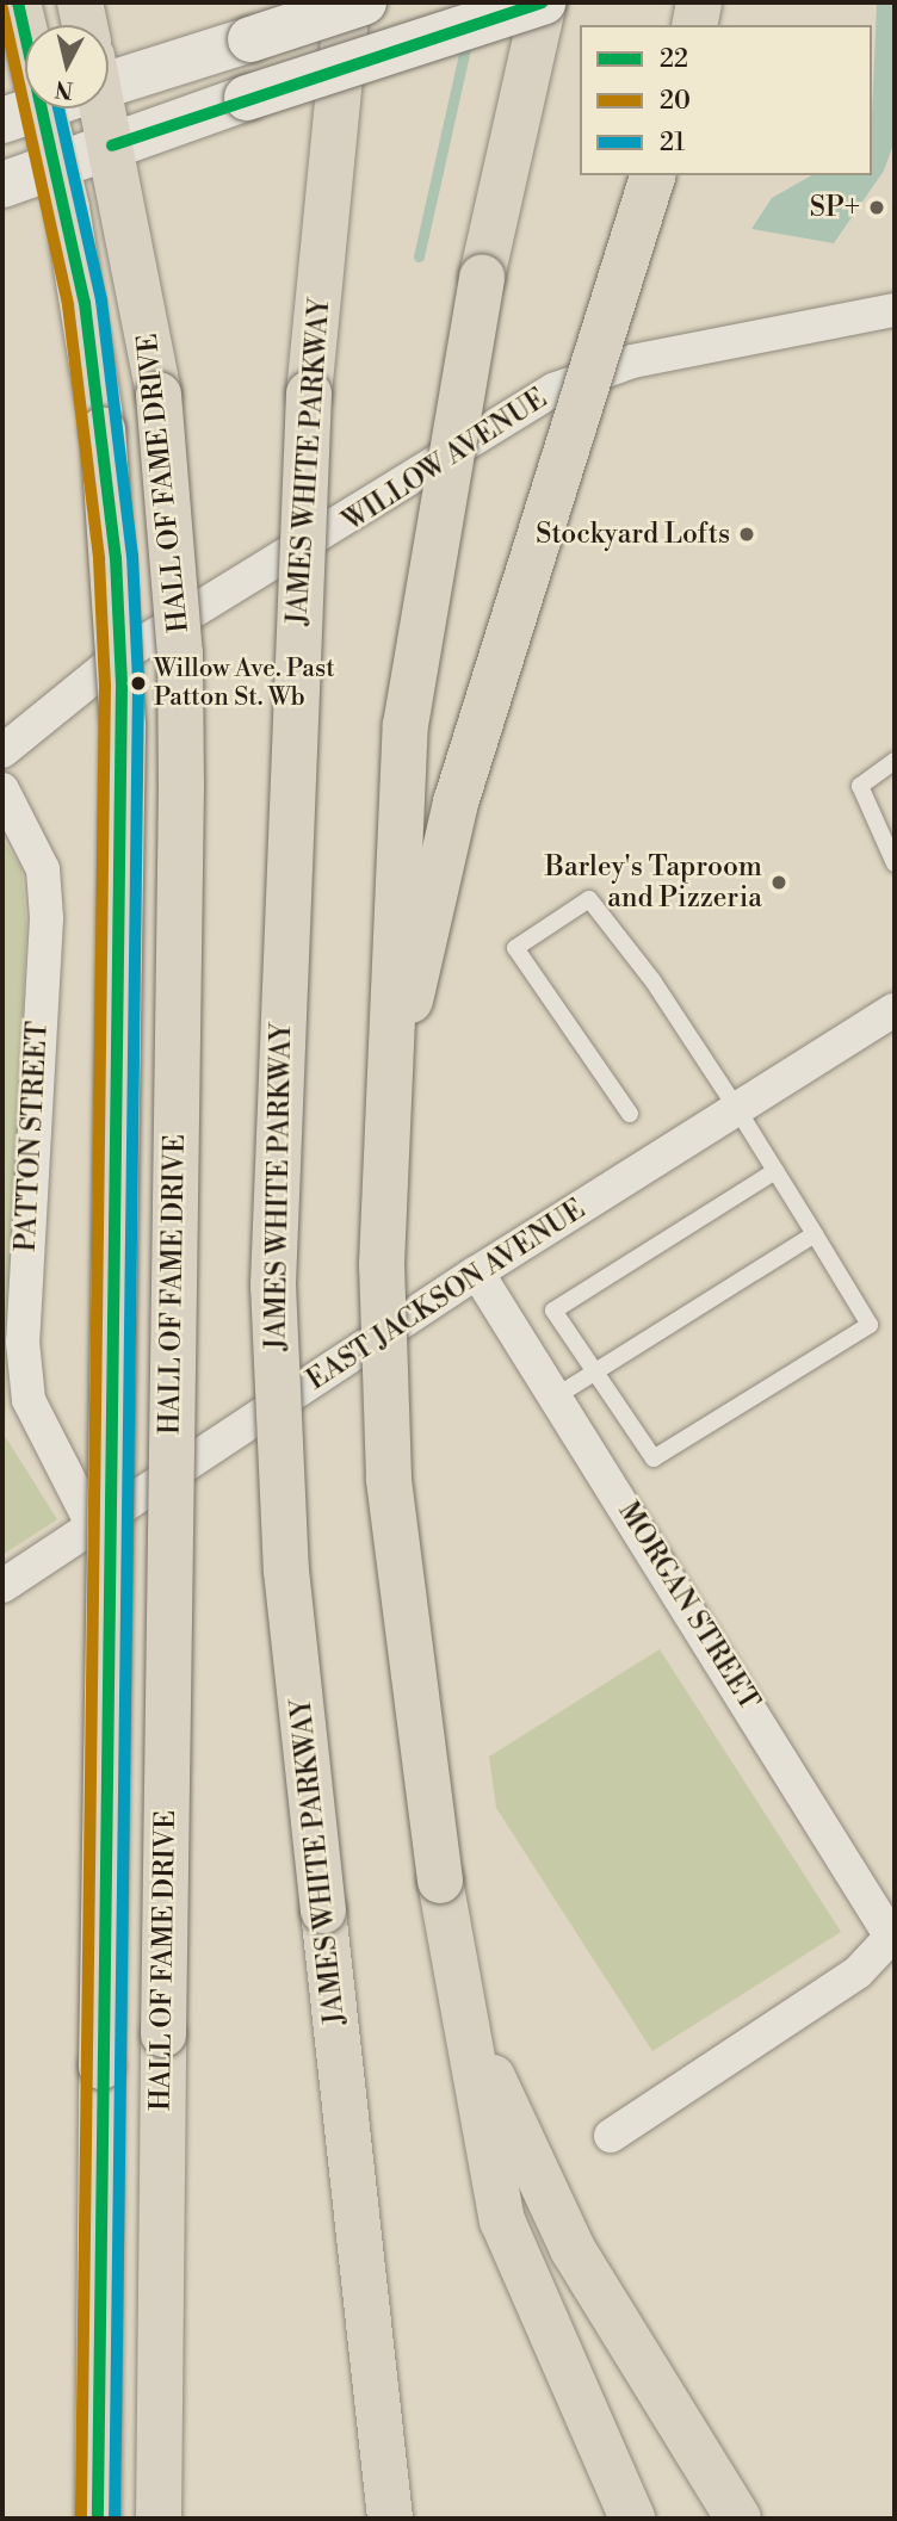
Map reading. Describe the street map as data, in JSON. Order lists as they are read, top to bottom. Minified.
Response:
{"streets":{"main road":["JAMES WHITE PARKWAY","HALL OF FAME DRIVE"],"street":["WILLOW AVENUE","PATTON STREET","EAST JACKSON AVENUE","MORGAN STREET"]},"crossings":[["PATTON STREET","EAST JACKSON AVENUE"],["EAST JACKSON AVENUE","MORGAN STREET"]],"places":["SP+","Stockyard Lofts","Willow Ave. Past Patton St. Wb","Barley's Taproom and Pizzeria"],"lines":["transit line 22","transit line 20","transit line 21"],"legend":["22","20","21"],"north":"bottom"}
